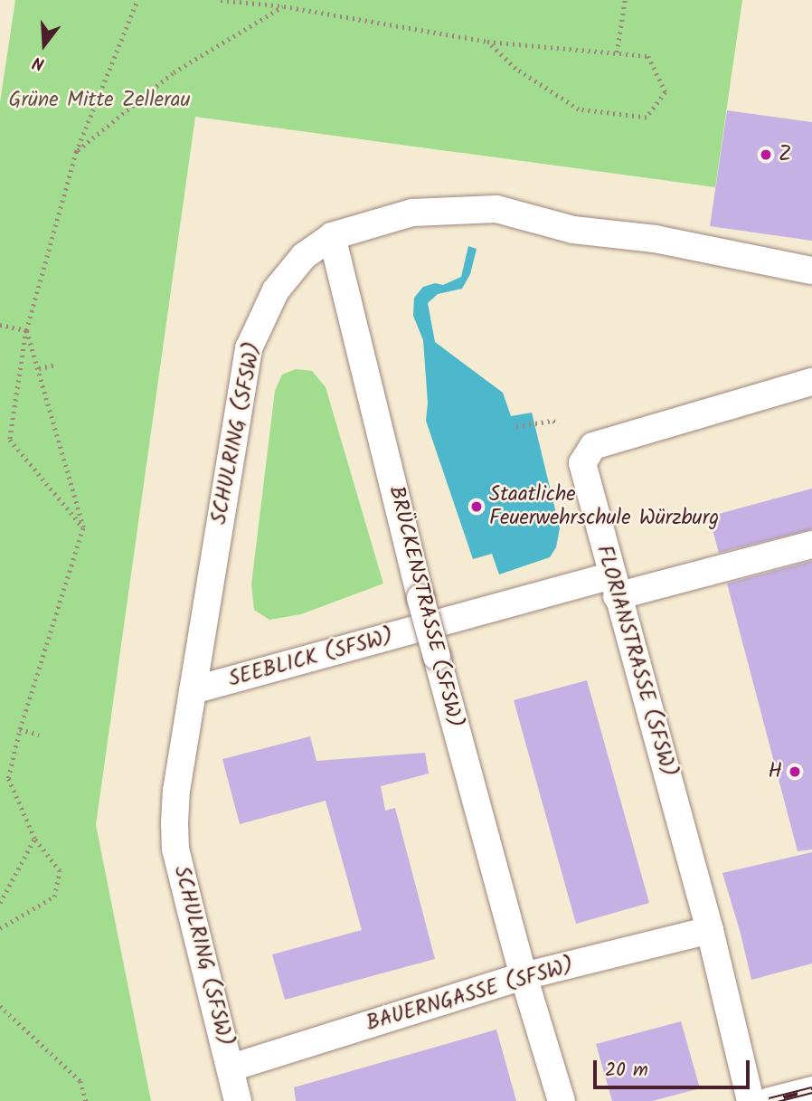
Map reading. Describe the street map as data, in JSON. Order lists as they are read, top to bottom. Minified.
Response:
{"streets":{"lane":["SCHULRING (SFSW)","BRÜCKENSTRASSE (SFSW)","SEEBLICK (SFSW)","FLORIANSTRASSE (SFSW)","BAUERNGASSE (SFSW)"]},"crossings":[["SCHULRING (SFSW)","BRÜCKENSTRASSE (SFSW)"],["SCHULRING (SFSW)","SEEBLICK (SFSW)"],["SCHULRING (SFSW)","BAUERNGASSE (SFSW)"],["BRÜCKENSTRASSE (SFSW)","BAUERNGASSE (SFSW)"],["SEEBLICK (SFSW)","FLORIANSTRASSE (SFSW)"],["FLORIANSTRASSE (SFSW)","BAUERNGASSE (SFSW)"]],"parks":["Grüne Mitte Zellerau"],"places":["Z","Staatliche Feuerwehrschule Würzburg","H"],"scale_bar":"20 m","north":"bottom"}
